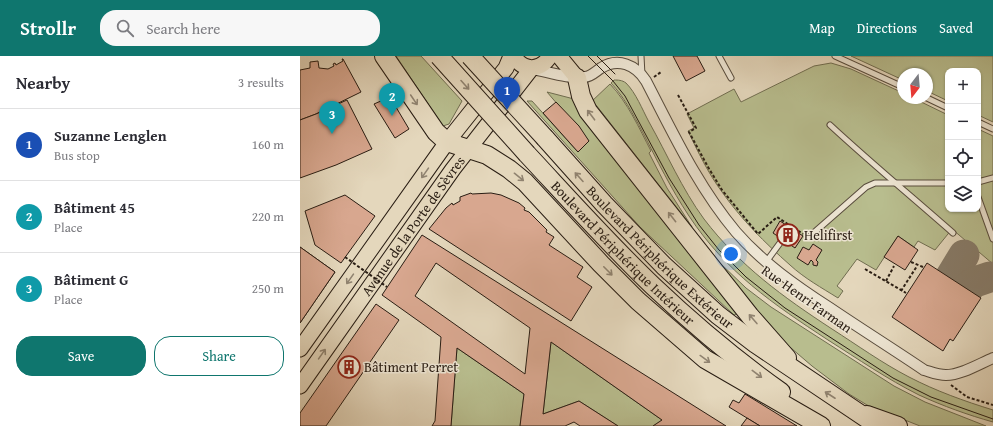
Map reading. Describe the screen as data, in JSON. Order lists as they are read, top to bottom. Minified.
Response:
{"streets":{"highway":["Boulevard Périphérique Intérieur","Boulevard Périphérique Extérieur"],"main road":["Avenue de la Porte de Sèvres"],"street":["Rue Henri Farman"]},"crossings":[["Avenue de la Porte de Sèvres","Rue Henri Farman"]],"places":{"building":["Helifirst","Bâtiment Perret"]},"north":"bottom","page":{"header":"Strollr","search":"Search here","nav":["Map","Directions","Saved"],"heading":["Nearby","3 results"],"map_buttons":["+","−"],"pins":["1","2","3"],"list":[{"mark":"1","name":"Suzanne Lenglen","note":"Bus stop","value":"160 m"},{"mark":"2","name":"Bâtiment 45","note":"Place","value":"220 m"},{"mark":"3","name":"Bâtiment G","note":"Place","value":"250 m"}],"buttons":["Save","Share"]}}
